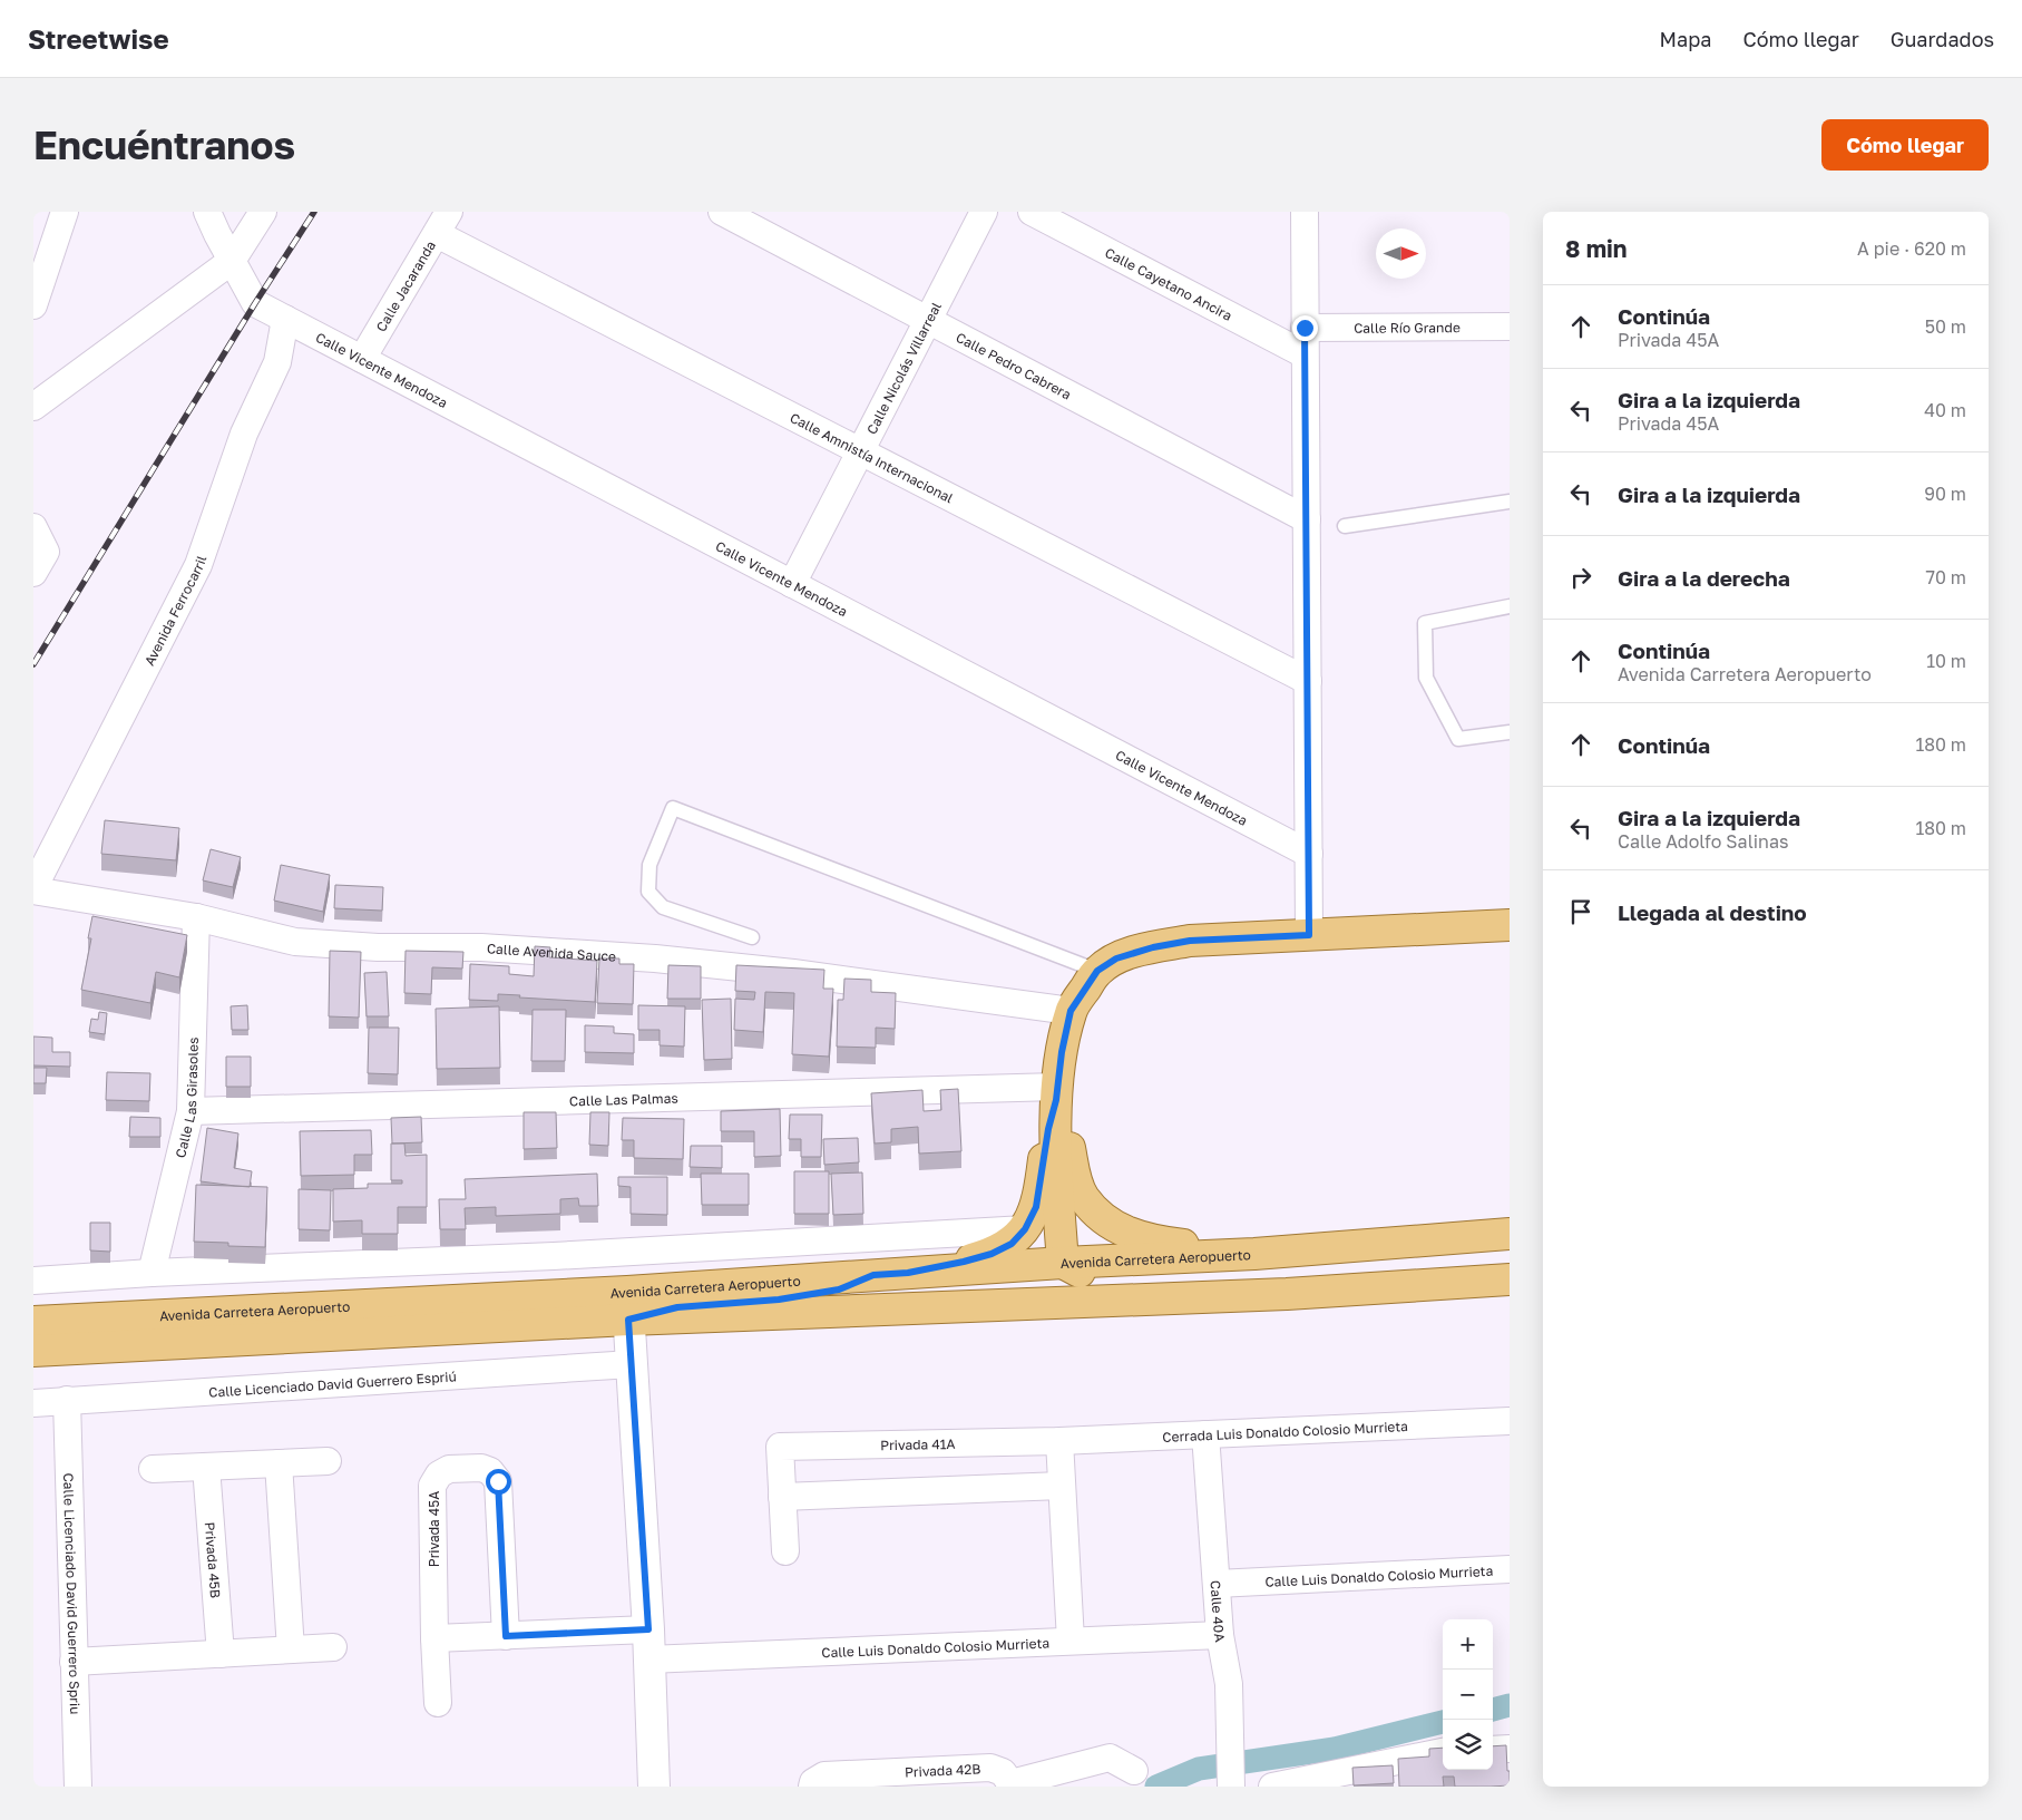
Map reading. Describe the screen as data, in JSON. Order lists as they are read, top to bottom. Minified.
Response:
{"streets":{"main road":["Avenida Carretera Aeropuerto"],"street":["Calle Cayetano Ancira","Calle Jacaranda","Calle Río Grande","Calle Pedro Cabrera","Calle Nicolás Villarreal","Calle Vicente Mendoza","Calle Amnistía Internacional","Avenida Ferrocarril","Calle Avenida Sauce","Calle Las Girasoles","Calle Las Palmas","Calle Licenciado David Guerrero Espriú","Cerrada Luis Donaldo Colosio Murrieta","Privada 41A","Privada 45A","Privada 45B","Calle Luis Donaldo Colosio Murrieta","Calle Licenciado David Guerrero Spriu","Calle 40A","Privada 42B"]},"crossings":[["Calle Jacaranda","Calle Vicente Mendoza"],["Calle Jacaranda","Calle Amnistía Internacional"],["Calle Pedro Cabrera","Calle Nicolás Villarreal"],["Calle Nicolás Villarreal","Calle Vicente Mendoza"],["Calle Nicolás Villarreal","Calle Amnistía Internacional"],["Calle Vicente Mendoza","Avenida Ferrocarril"],["Avenida Ferrocarril","Calle Avenida Sauce"],["Calle Avenida Sauce","Calle Las Girasoles"],["Calle Las Girasoles","Calle Las Palmas"],["Calle Licenciado David Guerrero Espriú","Calle Licenciado David Guerrero Spriu"],["Cerrada Luis Donaldo Colosio Murrieta","Privada 41A"],["Cerrada Luis Donaldo Colosio Murrieta","Calle 40A"],["Calle Luis Donaldo Colosio Murrieta","Calle 40A"]],"north":"right","page":{"header":"Streetwise","nav":["Mapa","Cómo llegar","Guardados"],"buttons":"Cómo llegar","title":"Encuéntranos","heading":["8 min","A pie · 620 m"],"list":[["Continúa","Privada 45A","50 m"],["Gira a la izquierda","Privada 45A","40 m"],["Gira a la izquierda","90 m"],["Gira a la derecha","70 m"],["Continúa","Avenida Carretera Aeropuerto","10 m"],["Continúa","180 m"],["Gira a la izquierda","Calle Adolfo Salinas","180 m"],"Llegada al destino"],"map_buttons":["+","−"]}}
